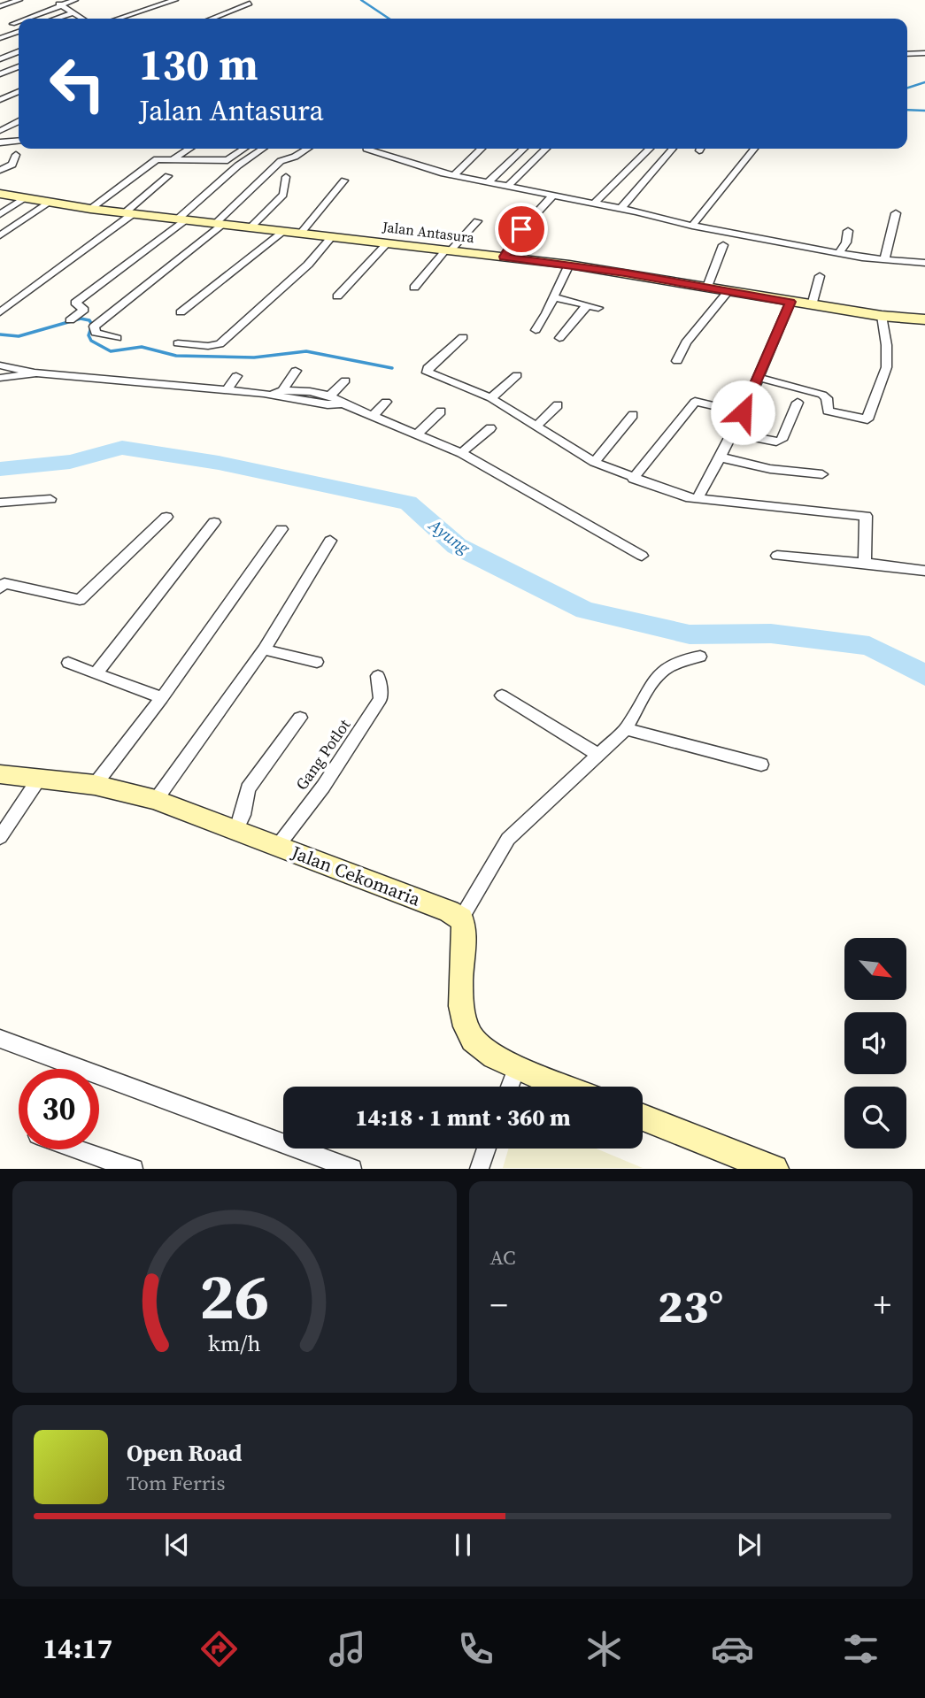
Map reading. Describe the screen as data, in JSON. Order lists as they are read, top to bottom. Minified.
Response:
{"streets":{"main road":["Jalan Antasura","Jalan Cekomaria"],"street":["Gang Potlot"]},"crossings":[["Gang Potlot","Jalan Cekomaria"]],"water":["Ayung"],"north":"bottom right","page":{"turn":["130 m","Jalan Antasura"],"limit":"30","trip":"14:18 · 1 mnt · 360 m","tile":"AC","heat":["−","23°","+"],"song":["Open Road","Tom Ferris"],"tabs":"14:17","gauge":["26","km/h"]}}
